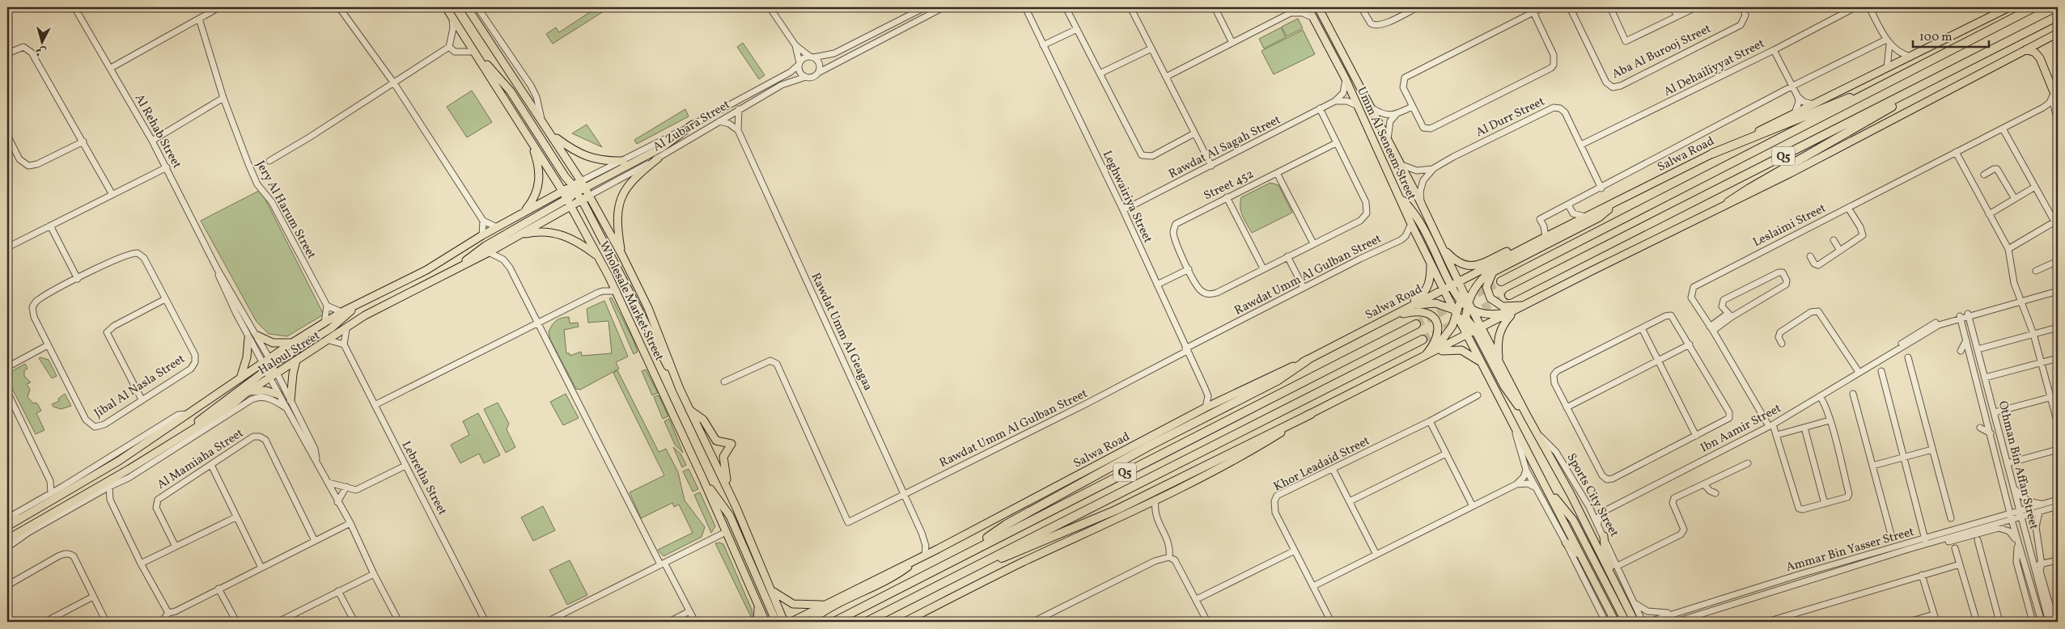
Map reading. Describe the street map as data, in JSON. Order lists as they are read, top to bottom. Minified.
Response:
{"streets":{"highway":["Q5"],"main road":["Umm Al Seneem Street","Salwa Road","Wholesale Market Street","Haloul Street","Sports City Street"],"street":["Aba Al Burooj Street","Al Dehailiyyat Street","Al Durr Street","Al Zubara Street","Al Rehab Street","Rawdat Al Sagah Street","Street 452","Leghwairiya Street","Jery Al Harum Street","Leslaimi Street","Rawdat Umm Al Gulban Street","Rawdat Umm Al Geagaa","Jibal Al Nasla Street","Ibn Aamir Street","Al Mamiaha Street","Khor Leadaid Street","Othman Bin Affan Street","Lebretha Street","Ammar Bin Yasser Street"]},"crossings":[["Al Dehailiyyat Street","Al Durr Street"],["Al Durr Street","Umm Al Seneem Street"],["Al Zubara Street","Wholesale Market Street"],["Al Zubara Street","Rawdat Umm Al Geagaa"],["Al Zubara Street","Haloul Street"],["Al Rehab Street","Haloul Street"],["Umm Al Seneem Street","Salwa Road"],["Umm Al Seneem Street","Rawdat Umm Al Gulban Street"],["Umm Al Seneem Street","Sports City Street"],["Rawdat Al Sagah Street","Street 452"],["Rawdat Al Sagah Street","Leghwairiya Street"],["Salwa Road","Sports City Street"],["Leghwairiya Street","Rawdat Umm Al Gulban Street"],["Leslaimi Street","Ibn Aamir Street"],["Rawdat Umm Al Gulban Street","Rawdat Umm Al Geagaa"],["Wholesale Market Street","Haloul Street"],["Ibn Aamir Street","Othman Bin Affan Street"],["Othman Bin Affan Street","Ammar Bin Yasser Street"]],"scale_bar":"100 m","north":"bottom"}
